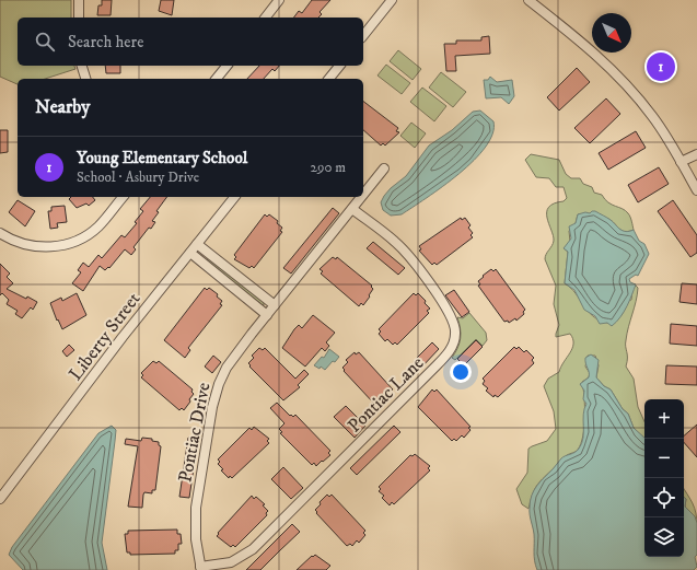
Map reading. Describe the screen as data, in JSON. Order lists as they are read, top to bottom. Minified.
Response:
{"streets":{"street":["Liberty Street","Pontiac Lane","Pontiac Drive"]},"crossings":[["Pontiac Lane","Pontiac Drive"]],"north":"bottom right","page":{"search":"Search here","pins":"1","heading":"Nearby","list":[{"mark":"1","name":"Young Elementary School","note":"School · Asbury Drive","value":"290 m"}],"map_buttons":["+","−"]}}
